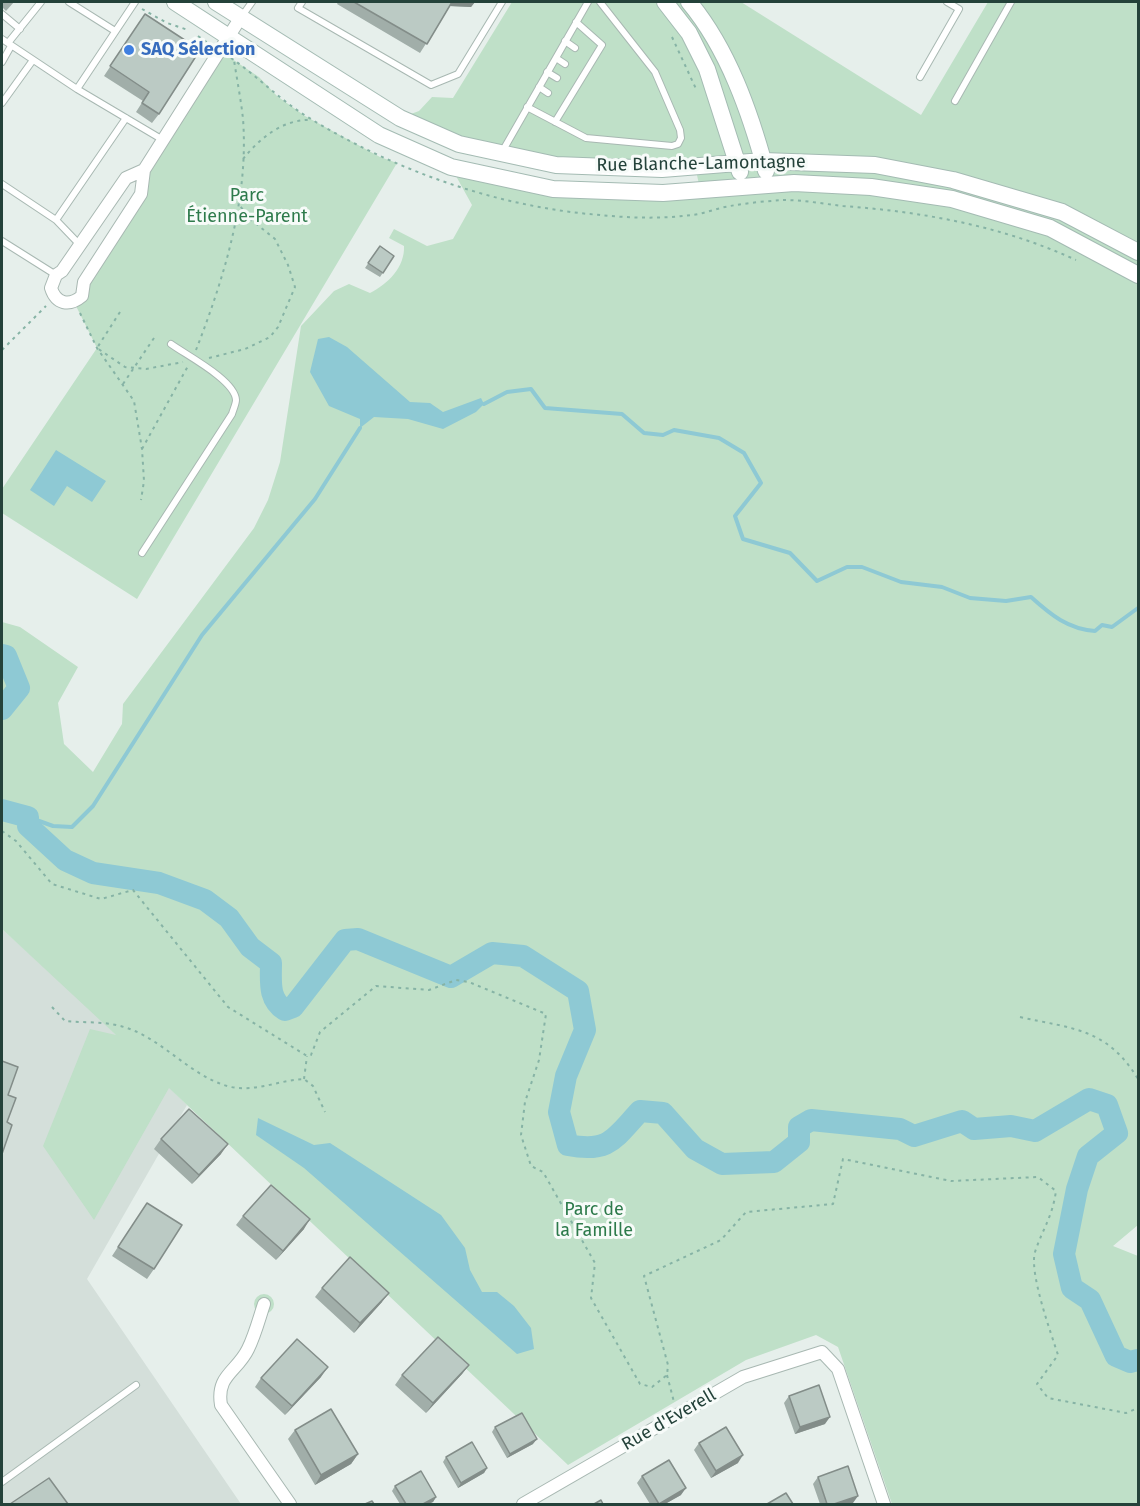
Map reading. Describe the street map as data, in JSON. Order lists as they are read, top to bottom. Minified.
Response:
{"streets":{"street":["Rue Blanche-Lamontagne","Rue d'Everell"]},"parks":["Parc Étienne-Parent","Parc de la Famille"],"places":["SAQ Sélection"]}
